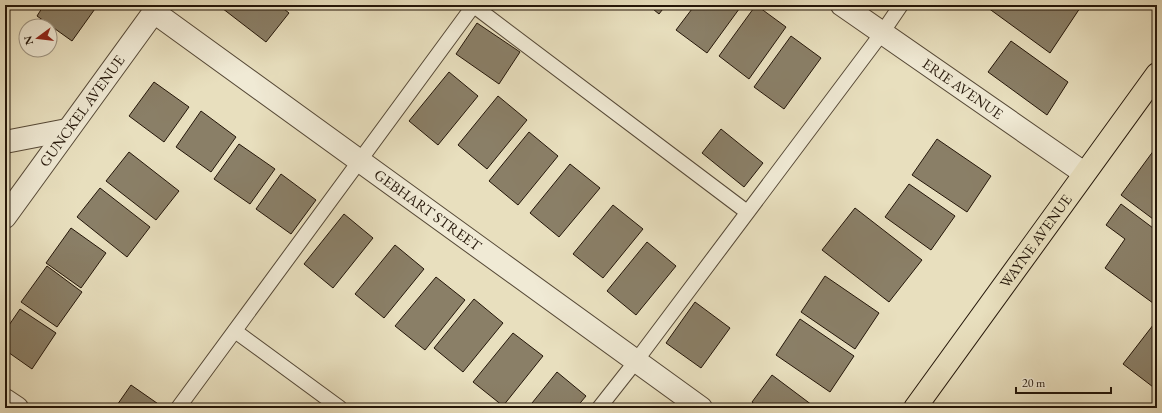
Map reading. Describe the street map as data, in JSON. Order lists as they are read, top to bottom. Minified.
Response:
{"streets":{"main road":["WAYNE AVENUE"],"street":["ERIE AVENUE","GUNCKEL AVENUE","GEBHART STREET"]},"crossings":[["ERIE AVENUE","WAYNE AVENUE"],["GUNCKEL AVENUE","GEBHART STREET"]],"scale_bar":"20 m","north":"left"}
